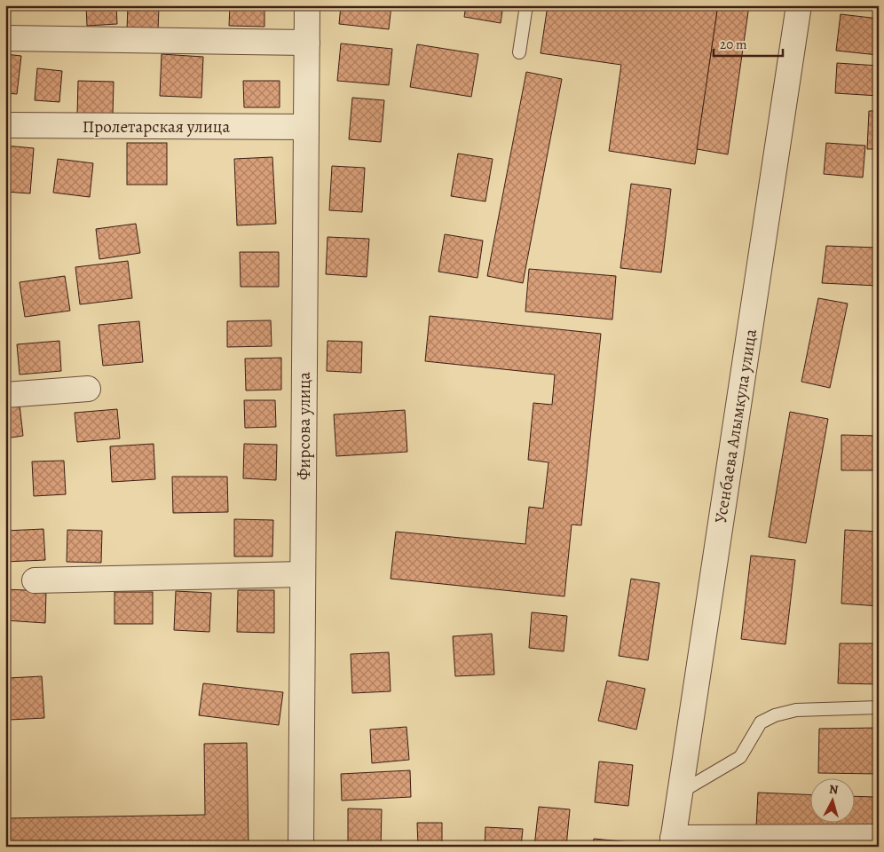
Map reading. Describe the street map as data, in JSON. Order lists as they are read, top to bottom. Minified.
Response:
{"streets":{"street":["Пролетарская улица","Фирсова улица","Усенбаева Алымкула улица"]},"crossings":[["Пролетарская улица","Фирсова улица"]],"scale_bar":"20 m","north":"top"}
